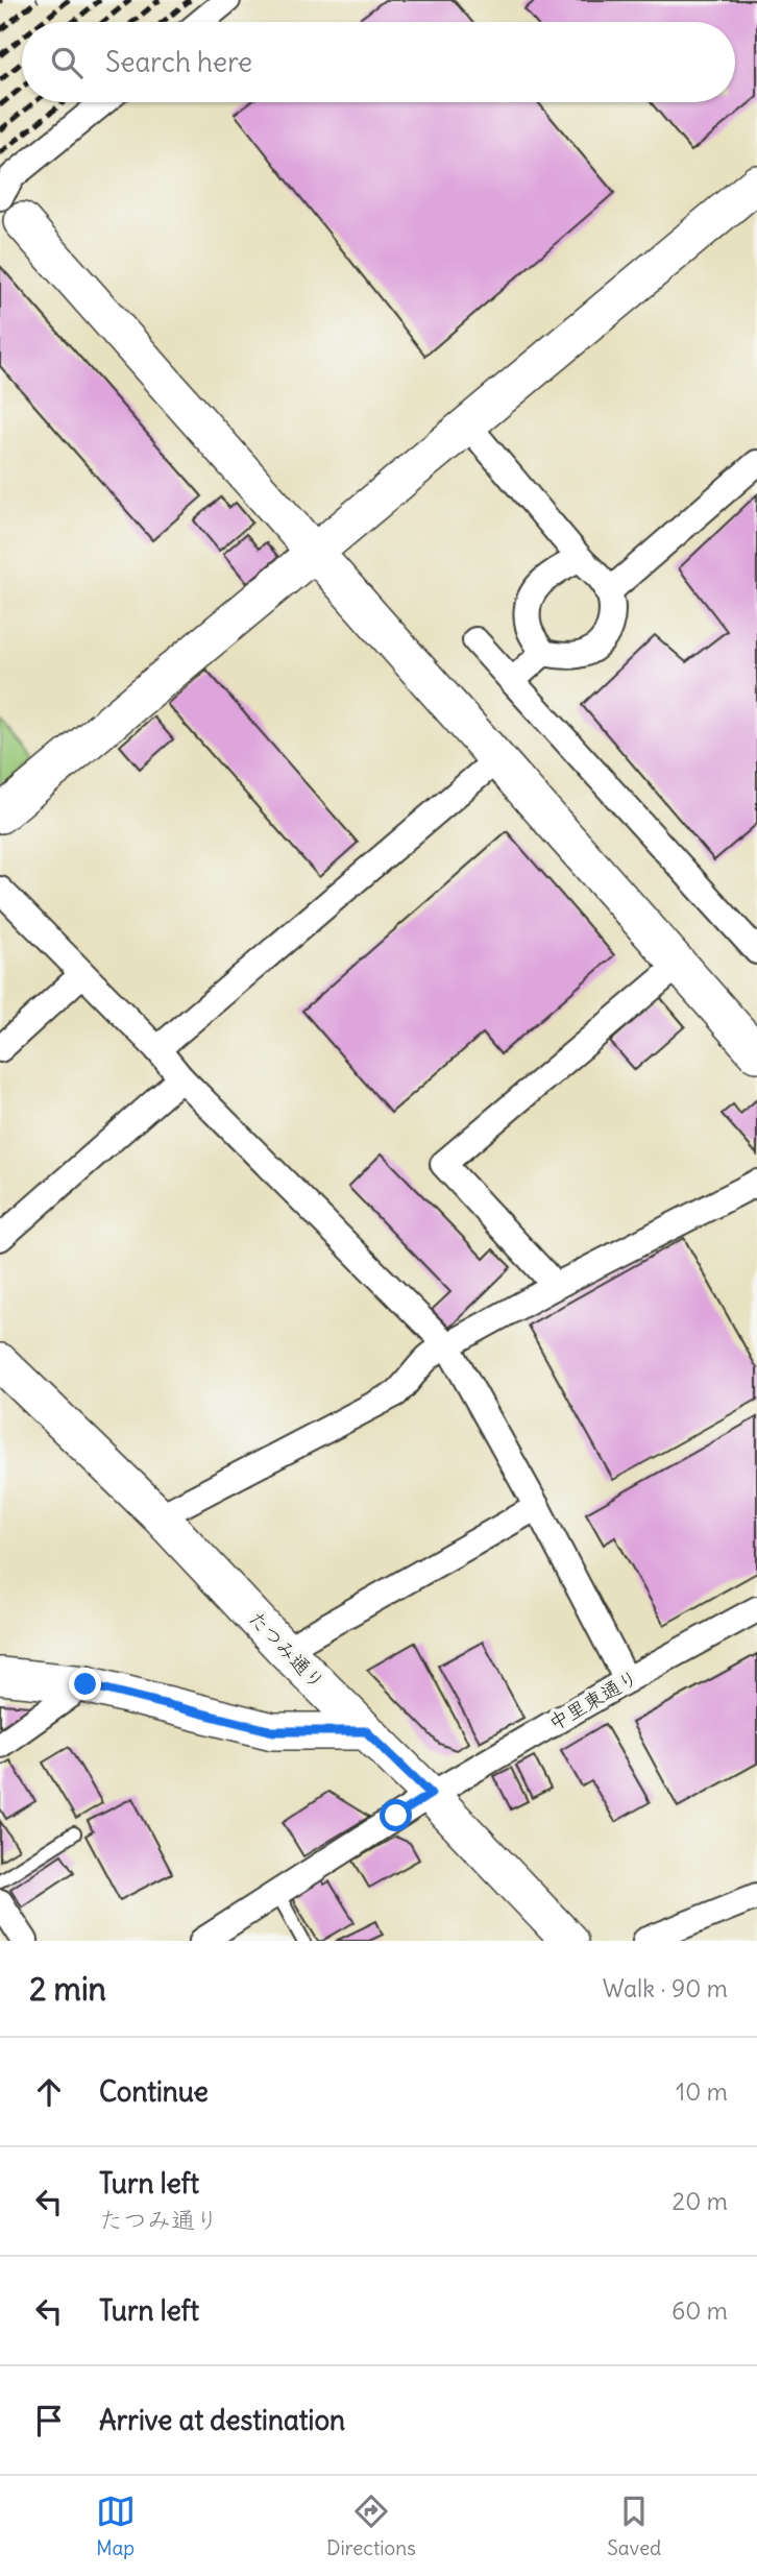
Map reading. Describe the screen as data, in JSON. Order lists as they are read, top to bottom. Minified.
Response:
{"streets":{"street":["たつみ通り","中里東通り"]},"crossings":[["たつみ通り","中里東通り"]],"page":{"search":"Search here","heading":["2 min","Walk · 90 m"],"list":[["Continue","10 m"],["Turn left","たつみ通り","20 m"],["Turn left","60 m"],"Arrive at destination"],"nav":["Map","Directions","Saved"]}}
